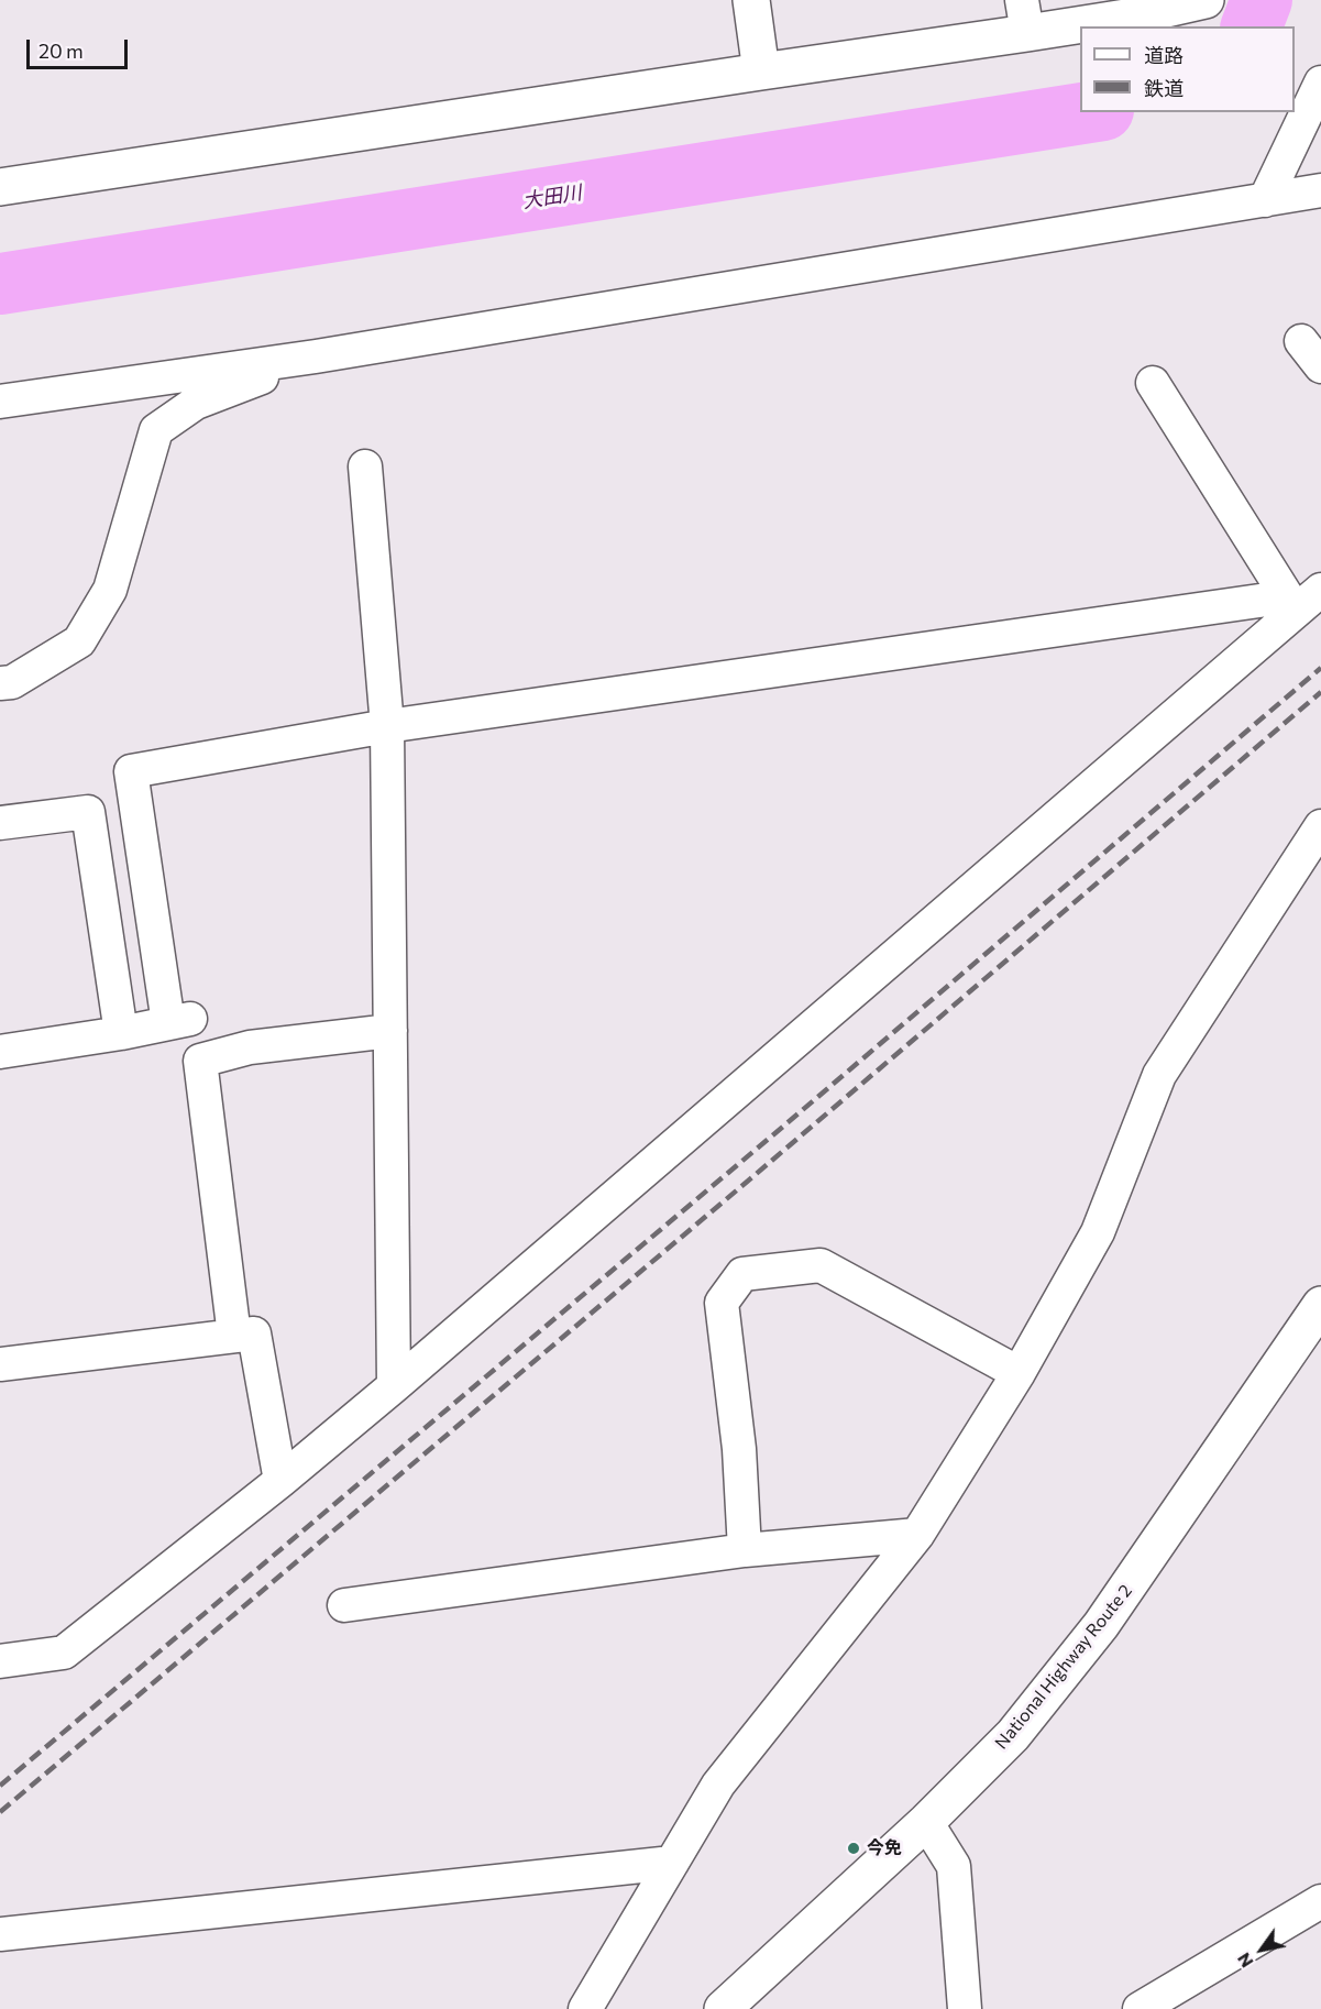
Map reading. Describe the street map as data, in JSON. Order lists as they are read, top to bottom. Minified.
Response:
{"streets":{"main road":["National Highway Route 2"]},"water":["大田川"],"places":["今免"],"legend":["道路","鉄道"],"scale_bar":"20 m","north":"bottom left"}
